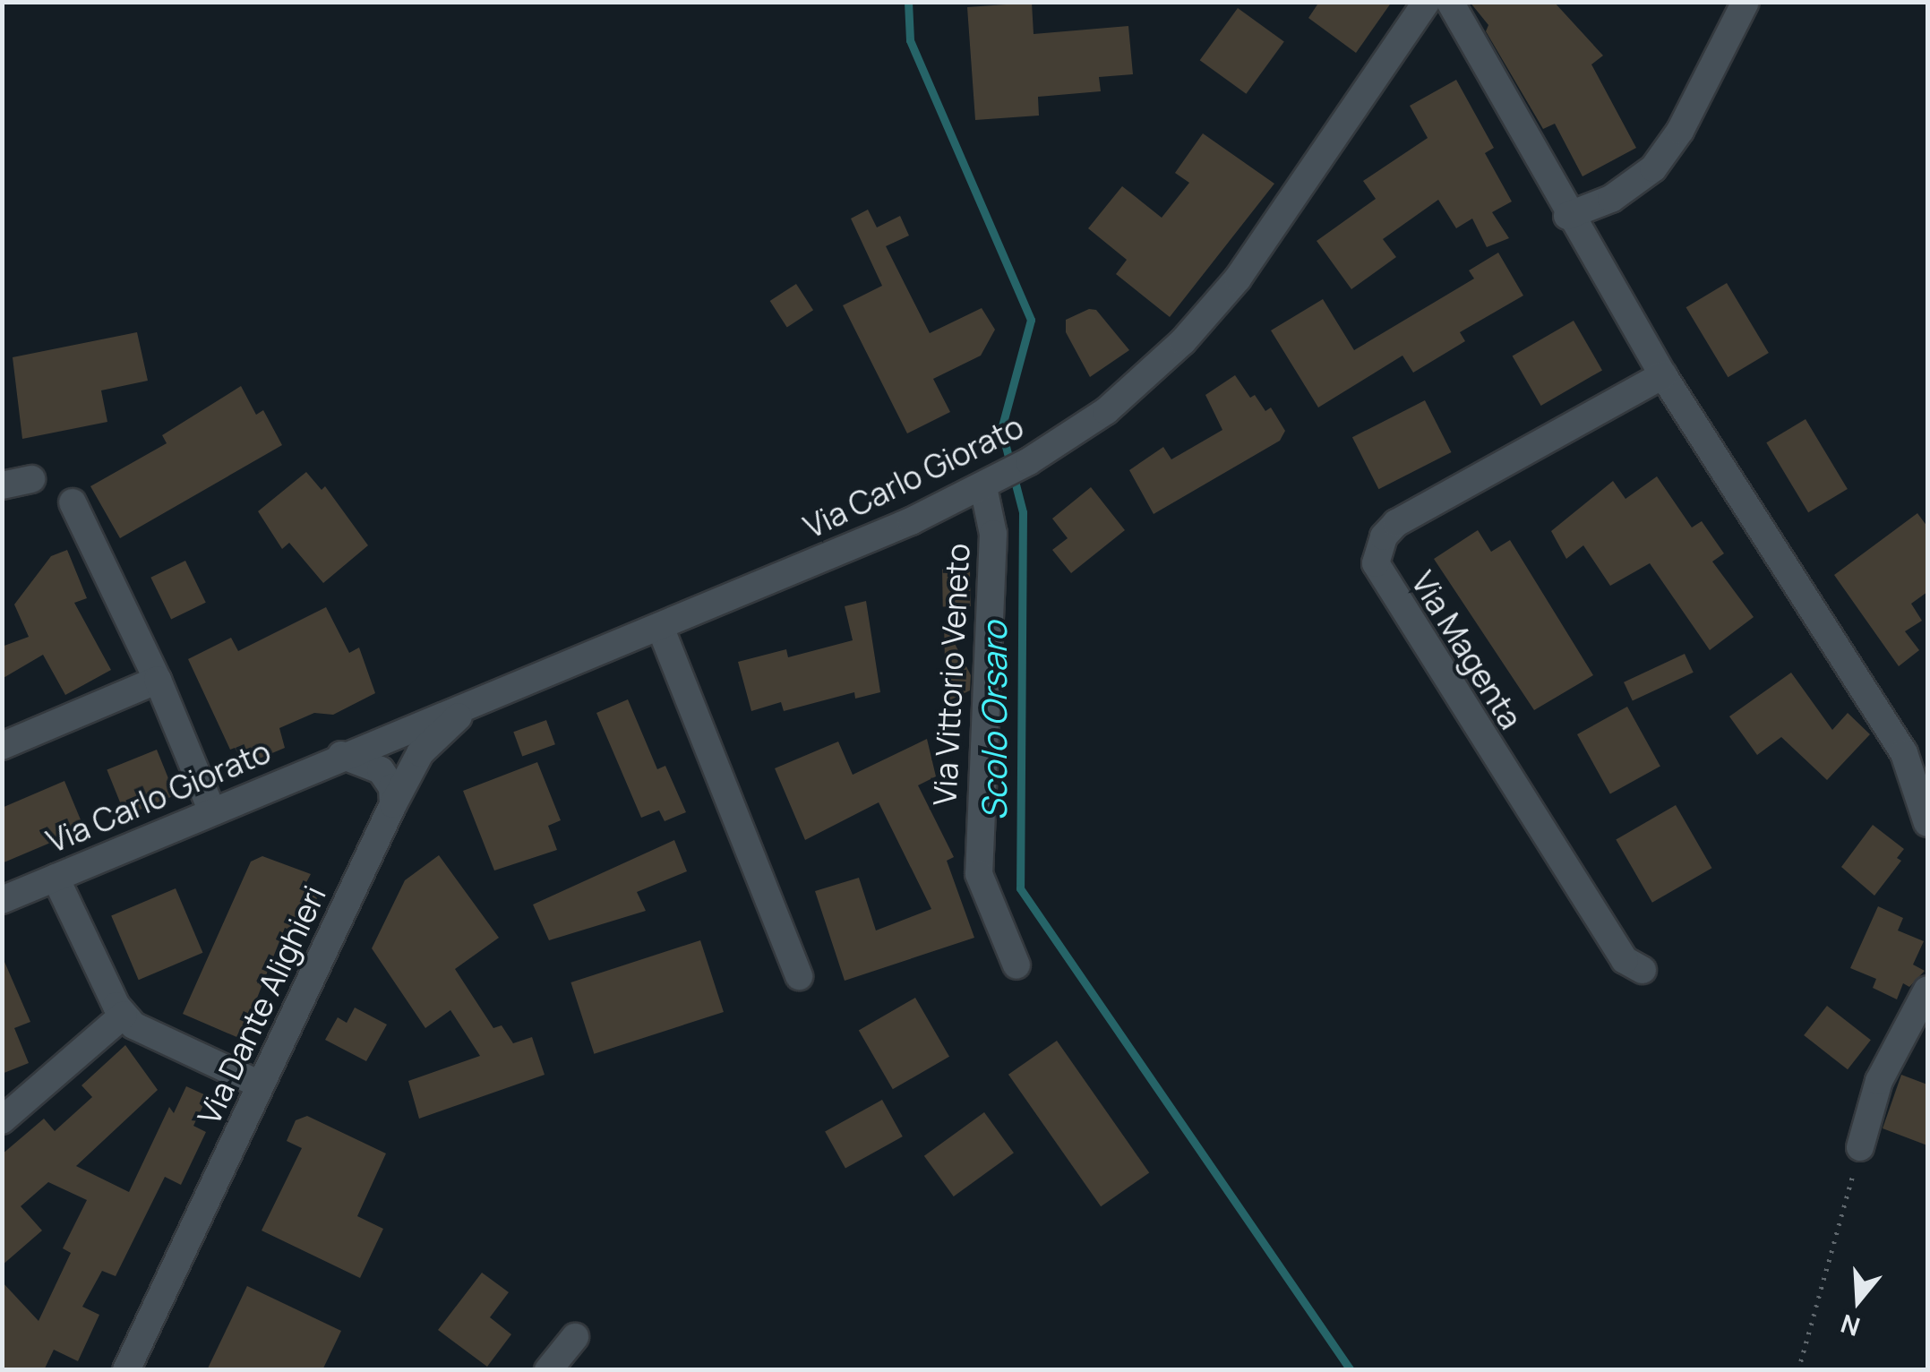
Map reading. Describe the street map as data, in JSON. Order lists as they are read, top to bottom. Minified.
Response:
{"streets":{"street":["Via Carlo Giorato","Via Magenta","Via Vittorio Veneto","Via Dante Alighieri"]},"crossings":[["Via Carlo Giorato","Via Vittorio Veneto"],["Via Carlo Giorato","Via Dante Alighieri"]],"water":["Scolo Orsaro"],"north":"bottom"}
